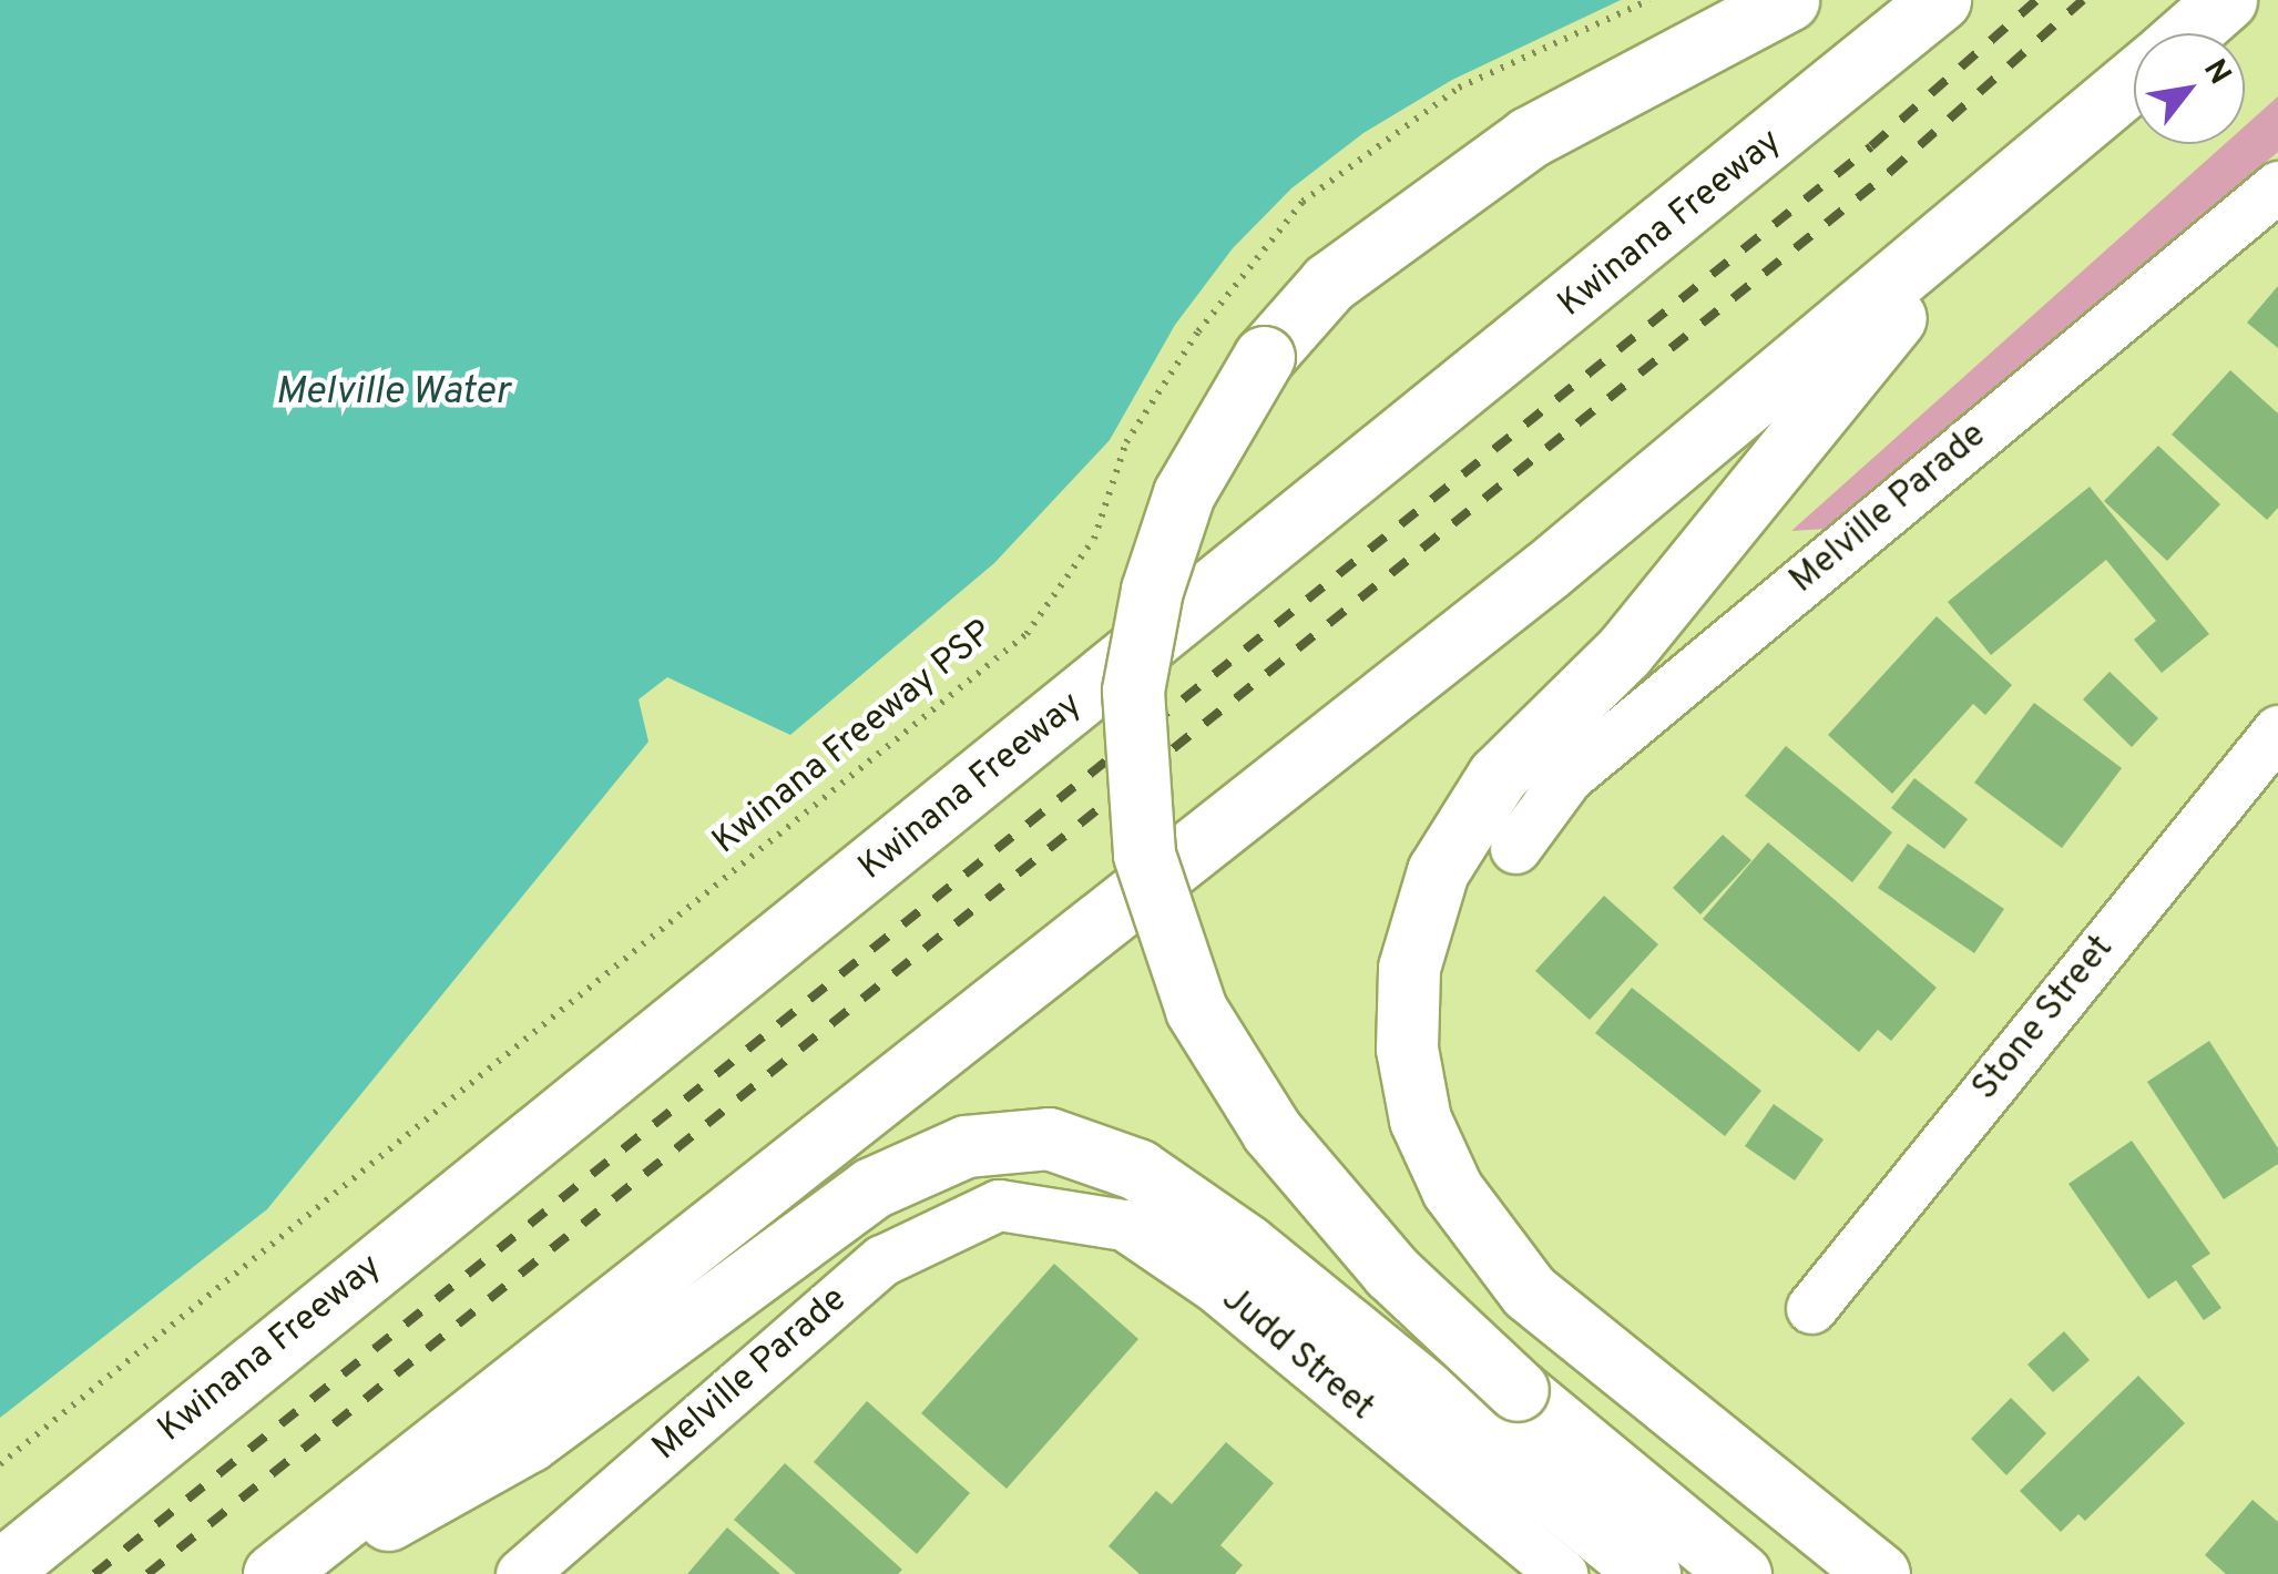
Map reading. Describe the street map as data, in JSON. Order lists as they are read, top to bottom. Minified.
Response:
{"streets":{"highway":["Kwinana Freeway"],"street":["Melville Parade","Stone Street","Judd Street"],"path":["Kwinana Freeway PSP"]},"crossings":[["Melville Parade","Judd Street"]],"water":["Melville Water"],"north":"top right"}
